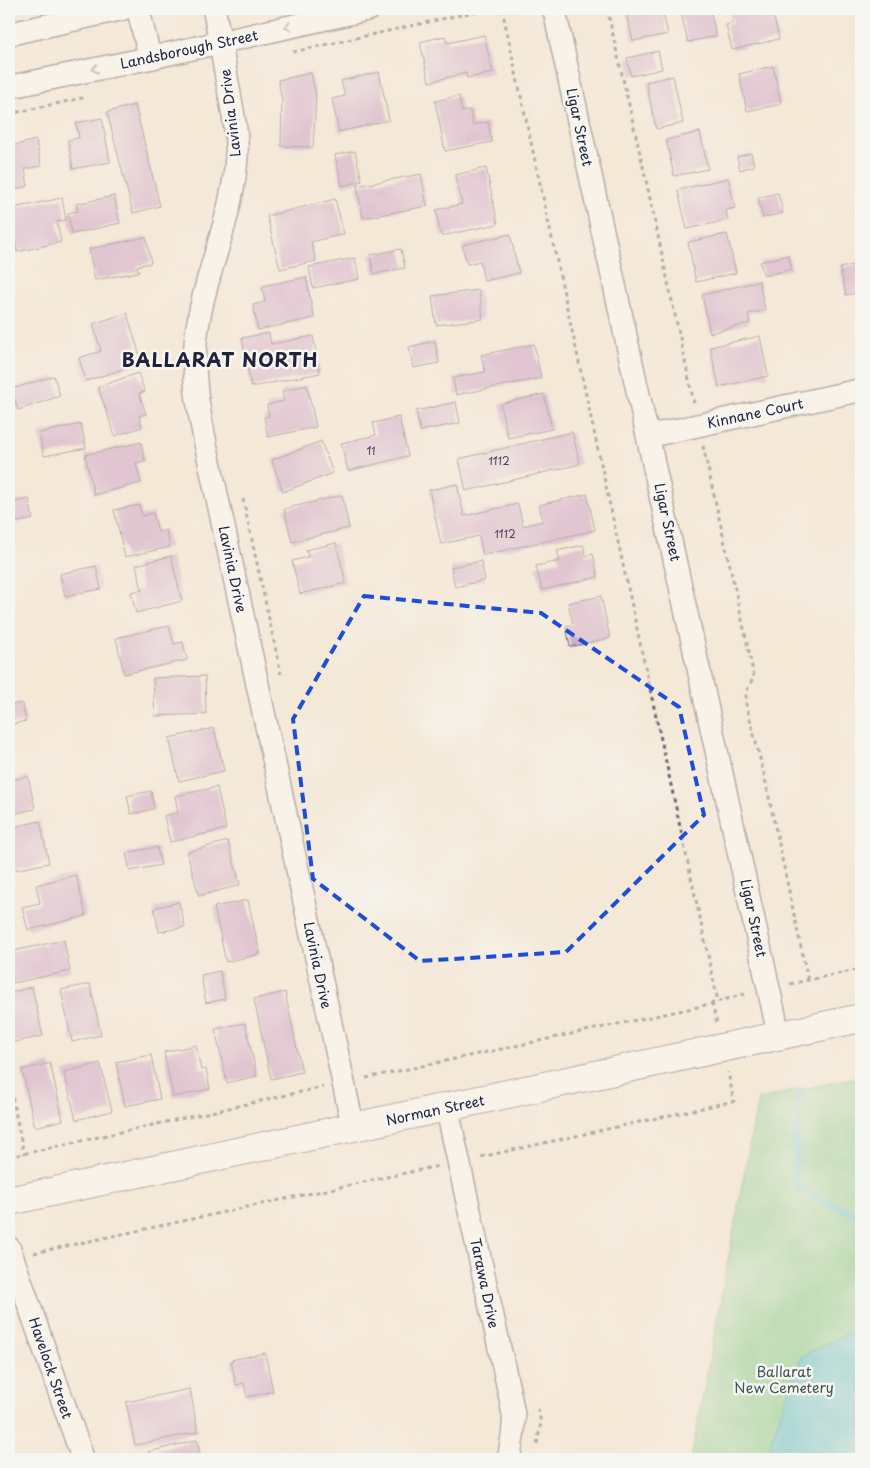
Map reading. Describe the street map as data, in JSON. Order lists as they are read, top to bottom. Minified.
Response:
{"streets":{"street":["Landsborough Street","Lavinia Drive","Ligar Street","Kinnane Court","Norman Street","Tarawa Drive","Havelock Street"]},"crossings":[["Landsborough Street","Lavinia Drive"],["Lavinia Drive","Norman Street"],["Ligar Street","Kinnane Court"],["Ligar Street","Norman Street"],["Norman Street","Tarawa Drive"]],"districts":["BALLARAT NORTH"],"parks":["Ballarat New Cemetery"],"house_numbers":["11","1112","1112"]}
